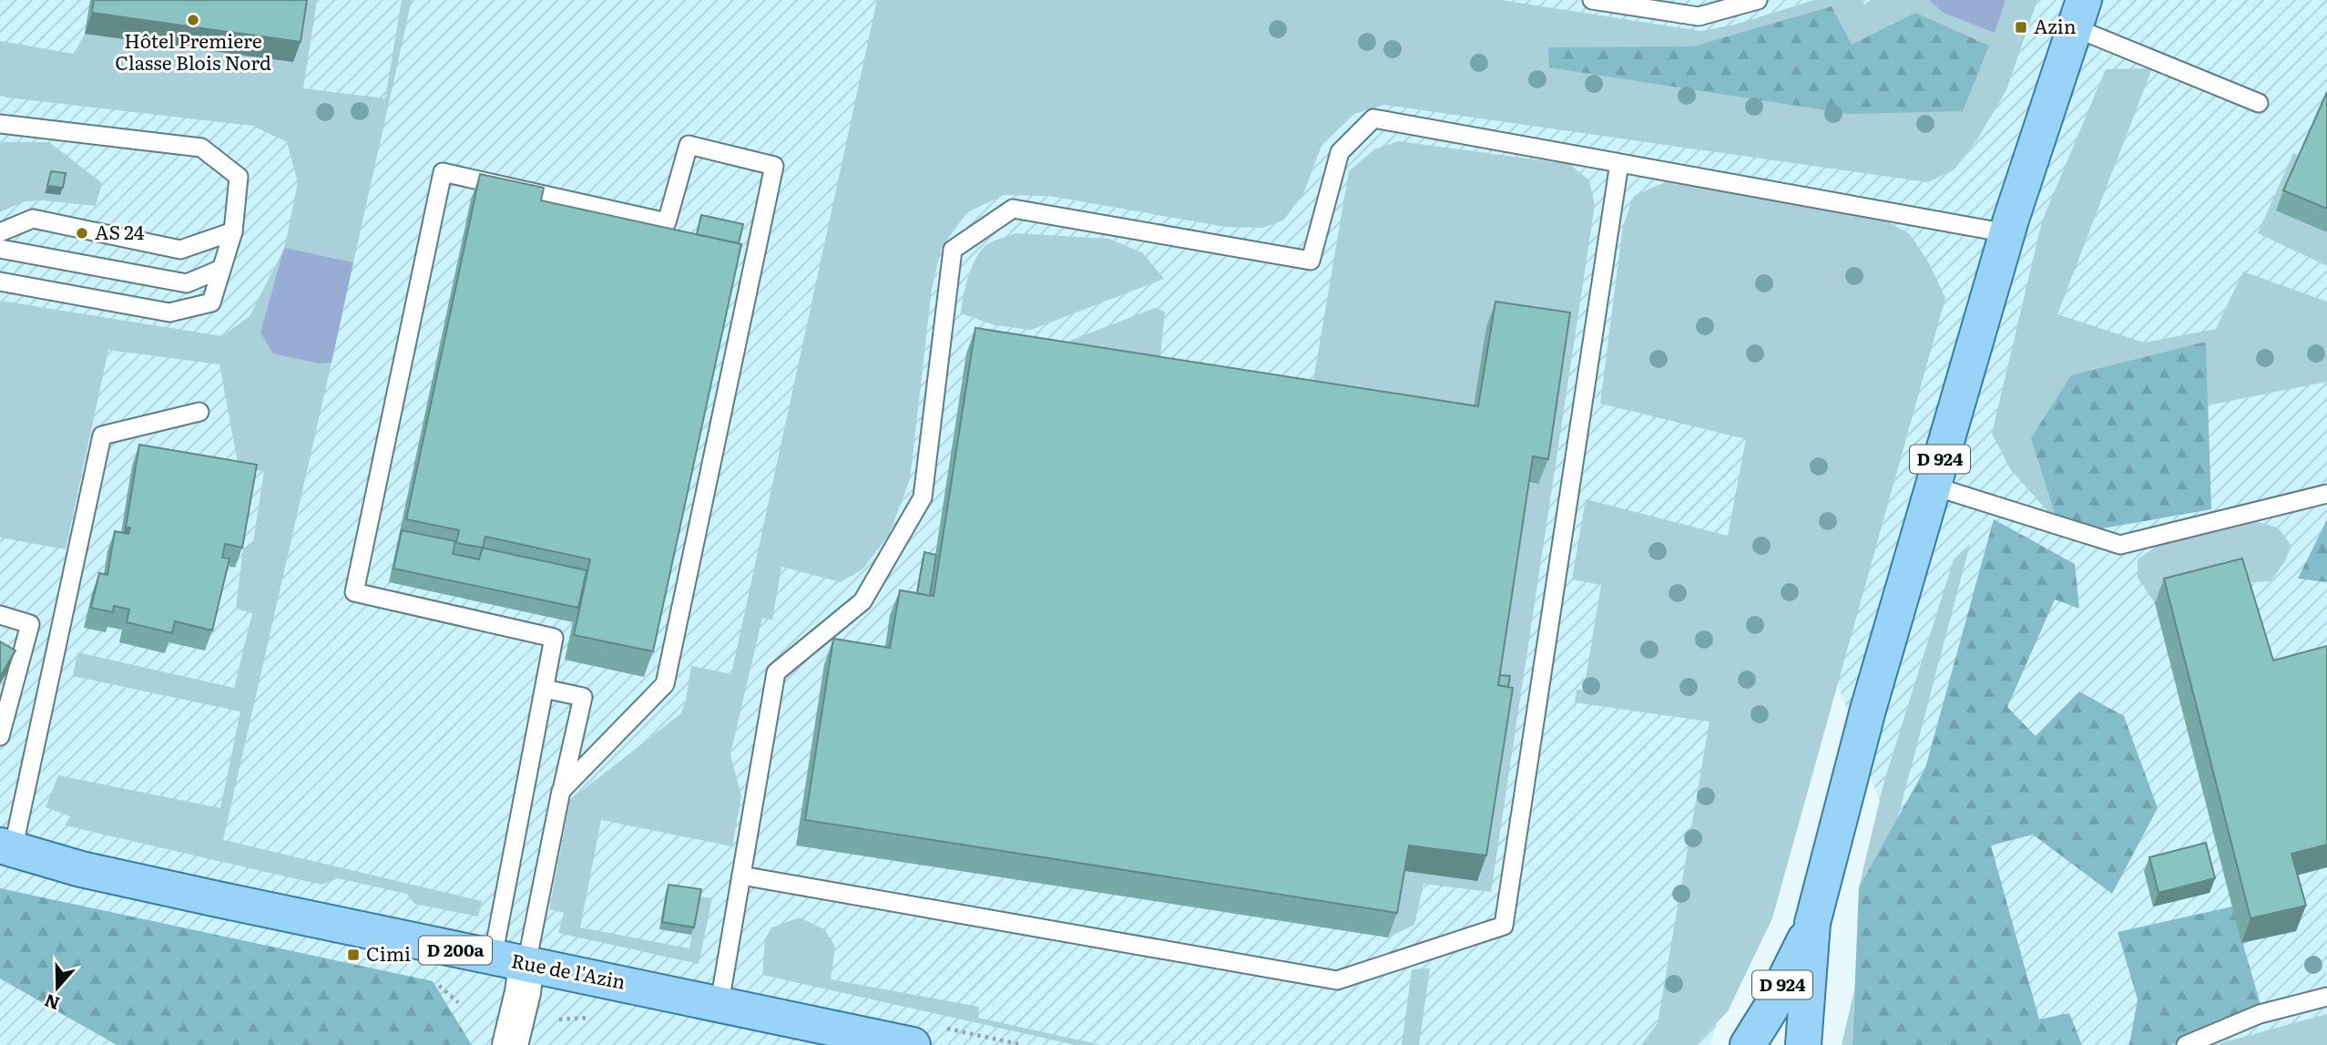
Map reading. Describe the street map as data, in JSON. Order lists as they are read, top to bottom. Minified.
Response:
{"streets":{"main road":["D 924","D 200a","Rue de l'Azin"]},"places":{"other":["Hôtel Premiere Classe Blois Nord","AS 24"],"transit":["Azin","Cimi"]},"north":"bottom"}
